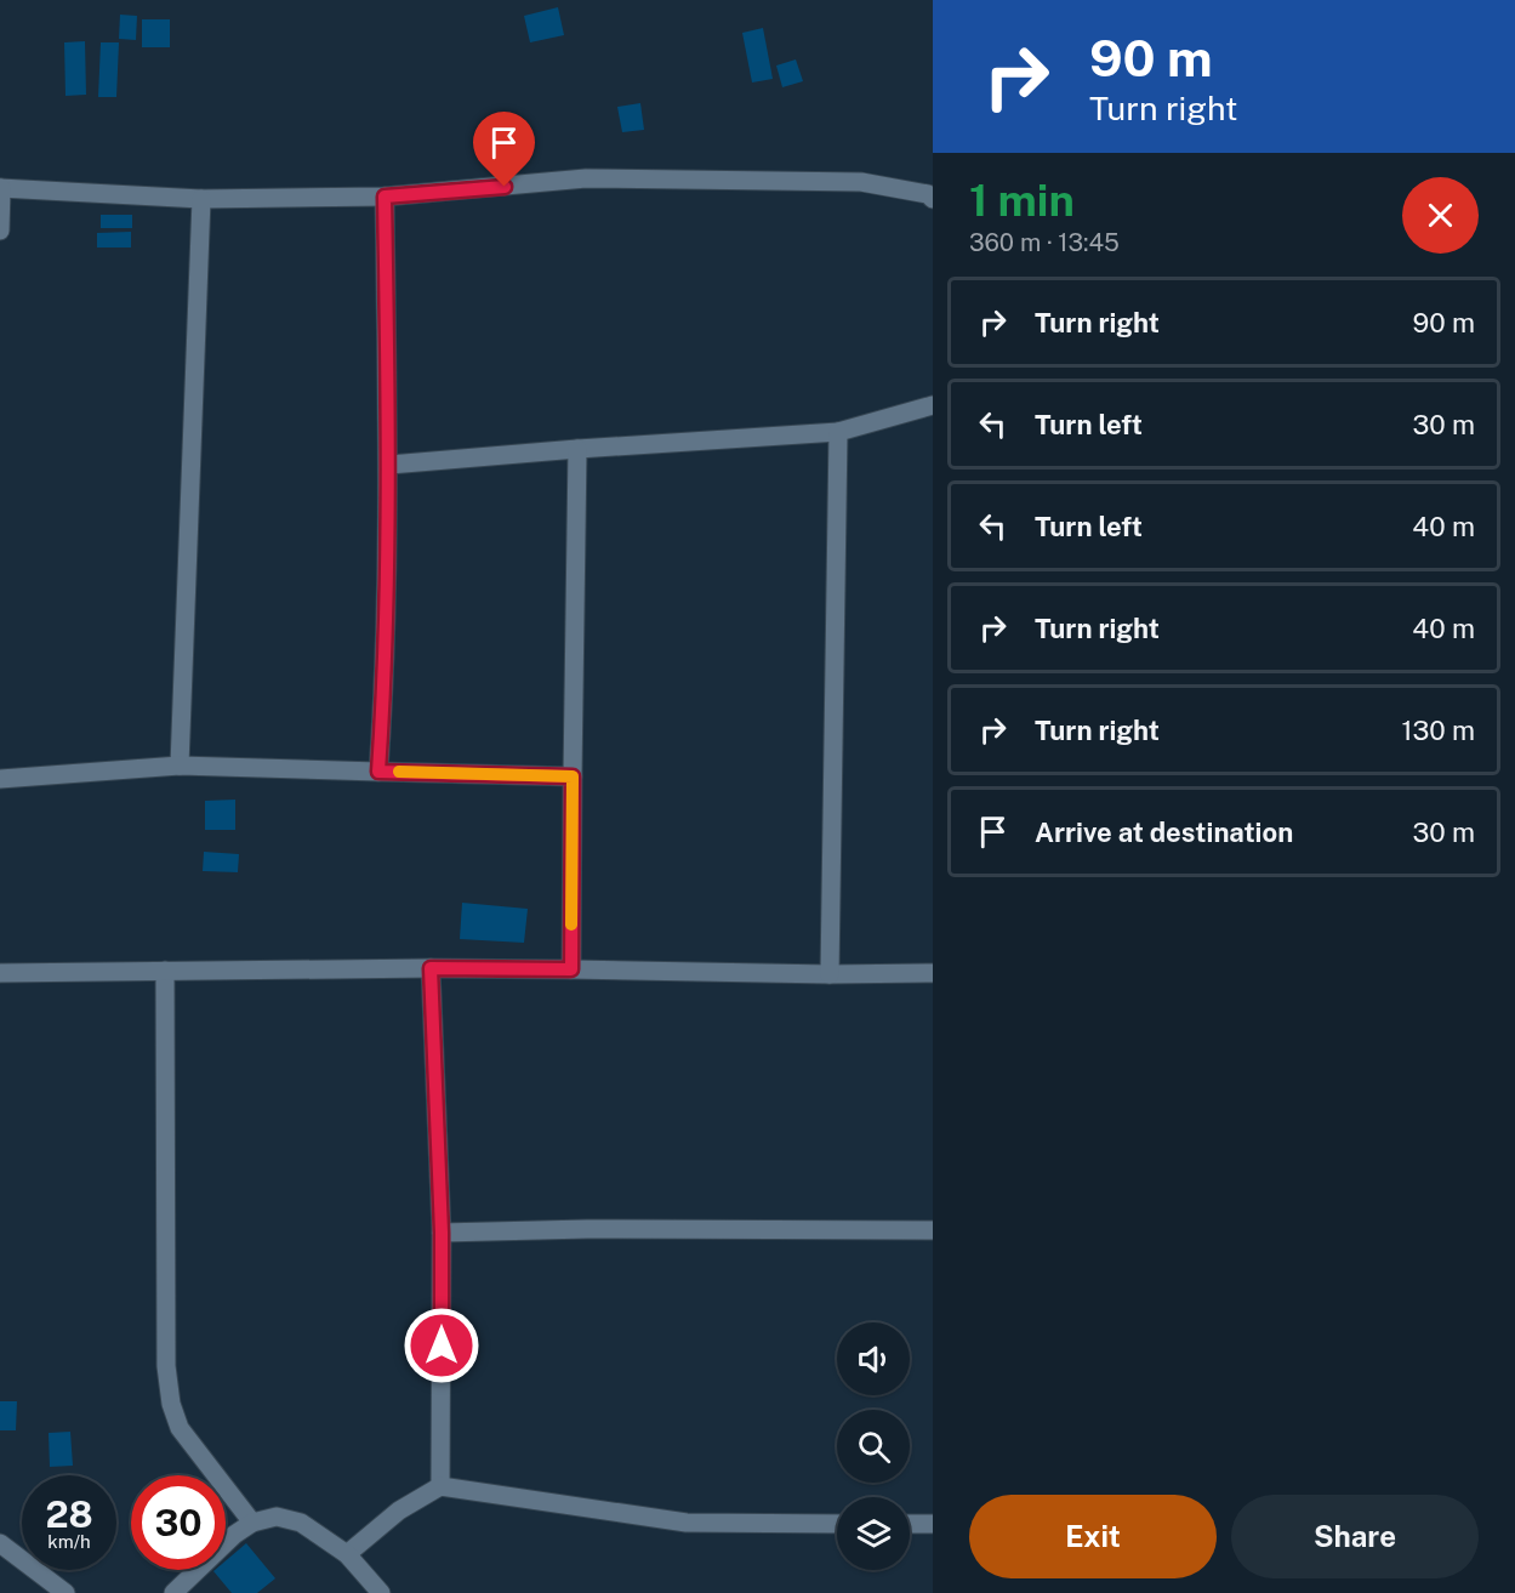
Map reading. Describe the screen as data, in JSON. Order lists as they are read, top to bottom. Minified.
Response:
{"page":{"turn":["90 m","Turn right"],"heading":["1 min","360 m · 13:45"],"list":[{"name":"Turn right","value":"90 m"},{"name":"Turn left","value":"30 m"},{"name":"Turn left","value":"40 m"},{"name":"Turn right","value":"40 m"},{"name":"Turn right","value":"130 m"},{"name":"Arrive at destination","value":"30 m"}],"speed":"28 km/h","limit":"30","buttons":["Exit","Share"]}}
